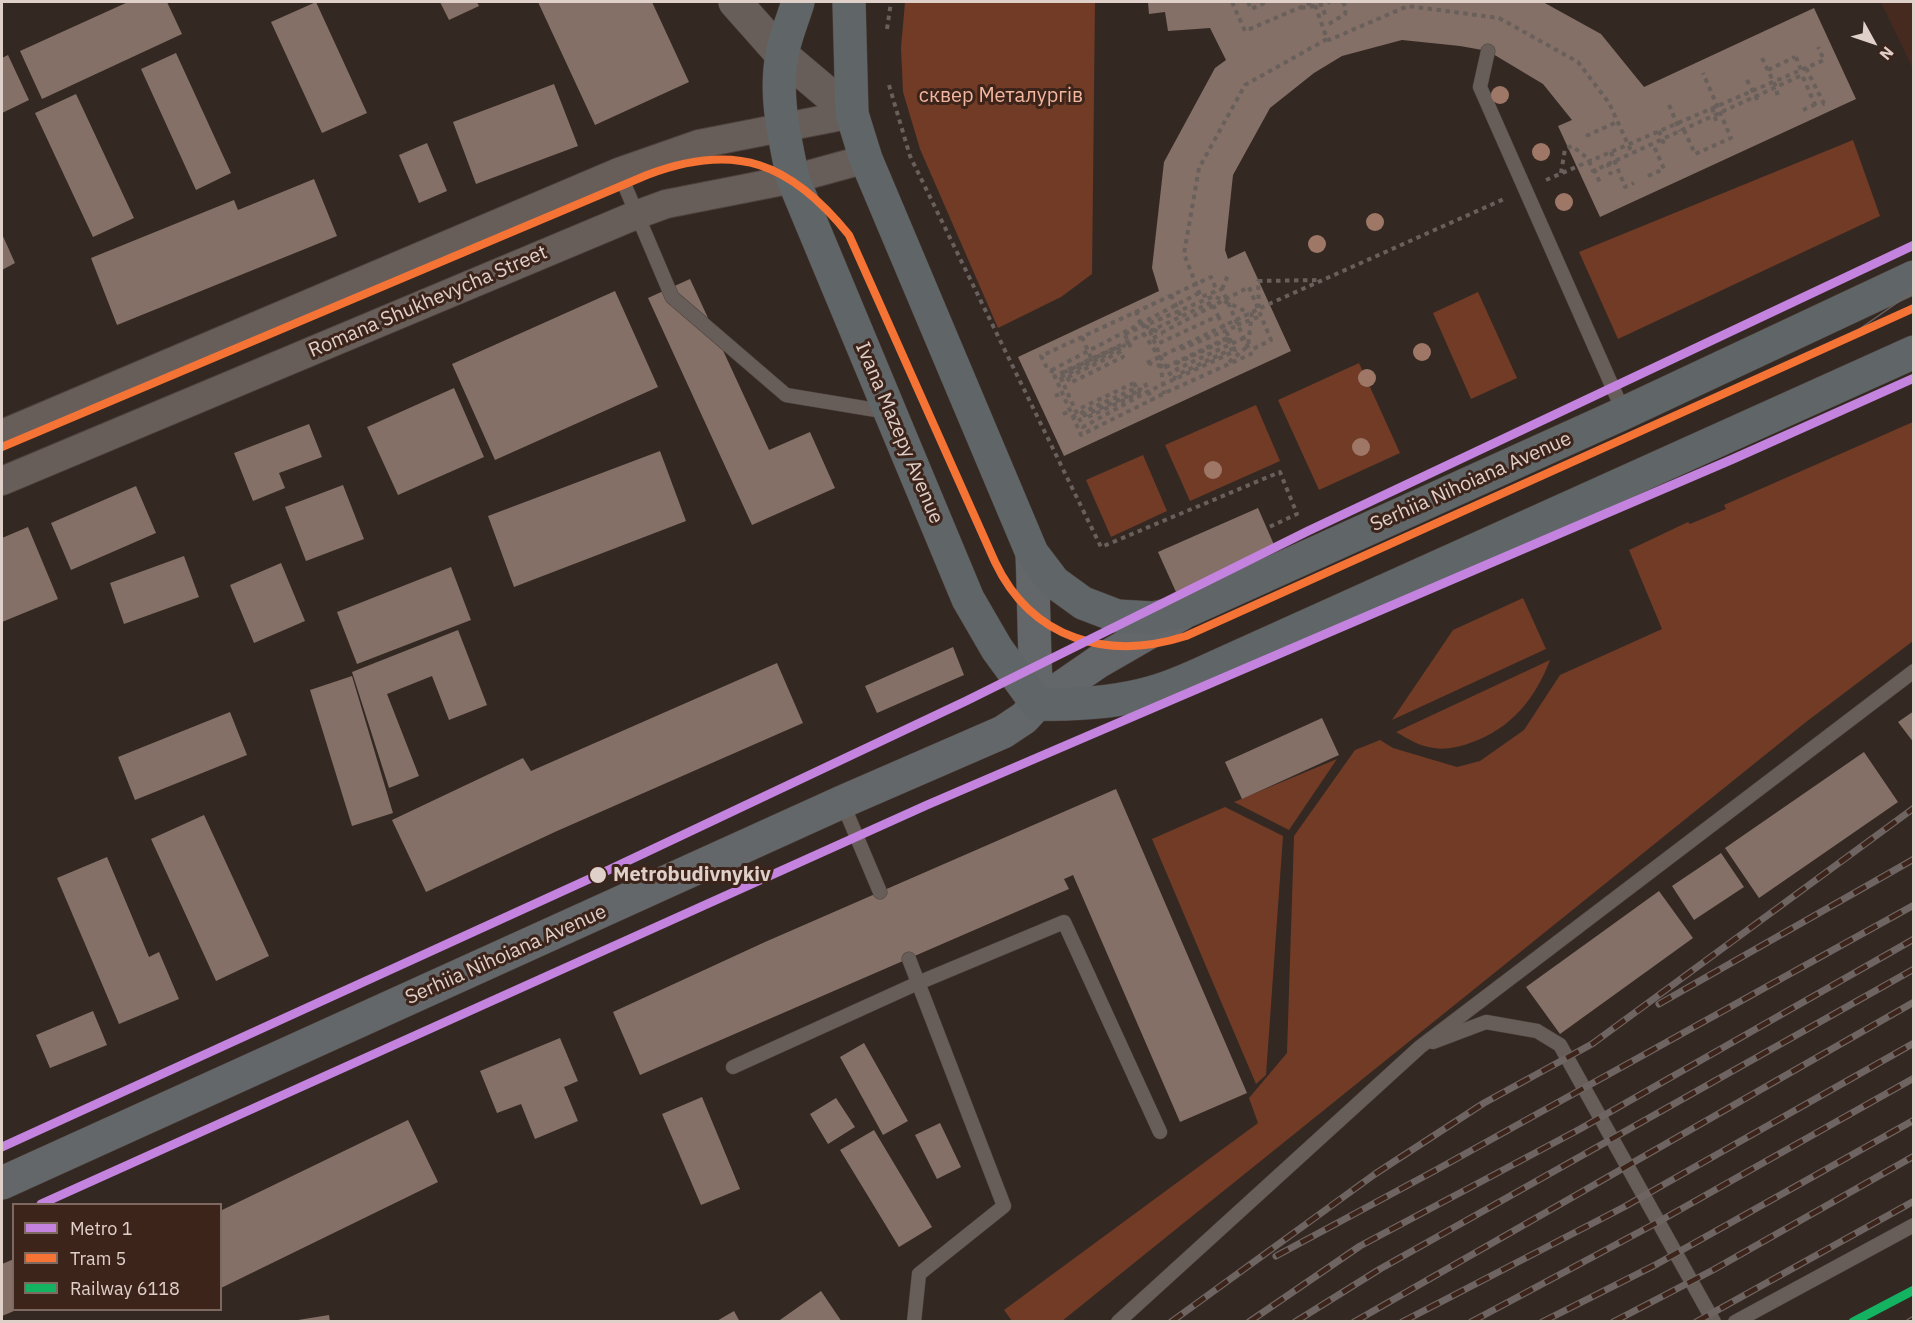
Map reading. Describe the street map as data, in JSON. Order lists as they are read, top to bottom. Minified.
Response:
{"streets":{"highway":["Ivana Mazepy Avenue","Serhiia Nihoiana Avenue"],"street":["Romana Shukhevycha Street"]},"crossings":[["Romana Shukhevycha Street","Ivana Mazepy Avenue"],["Ivana Mazepy Avenue","Serhiia Nihoiana Avenue"]],"parks":["сквер Металургів"],"places":["Metrobudivnykiv"],"lines":["tram line 5","metro line 1","rail line 6118"],"legend":["Metro 1","Tram 5","Railway 6118"],"north":"bottom right"}
